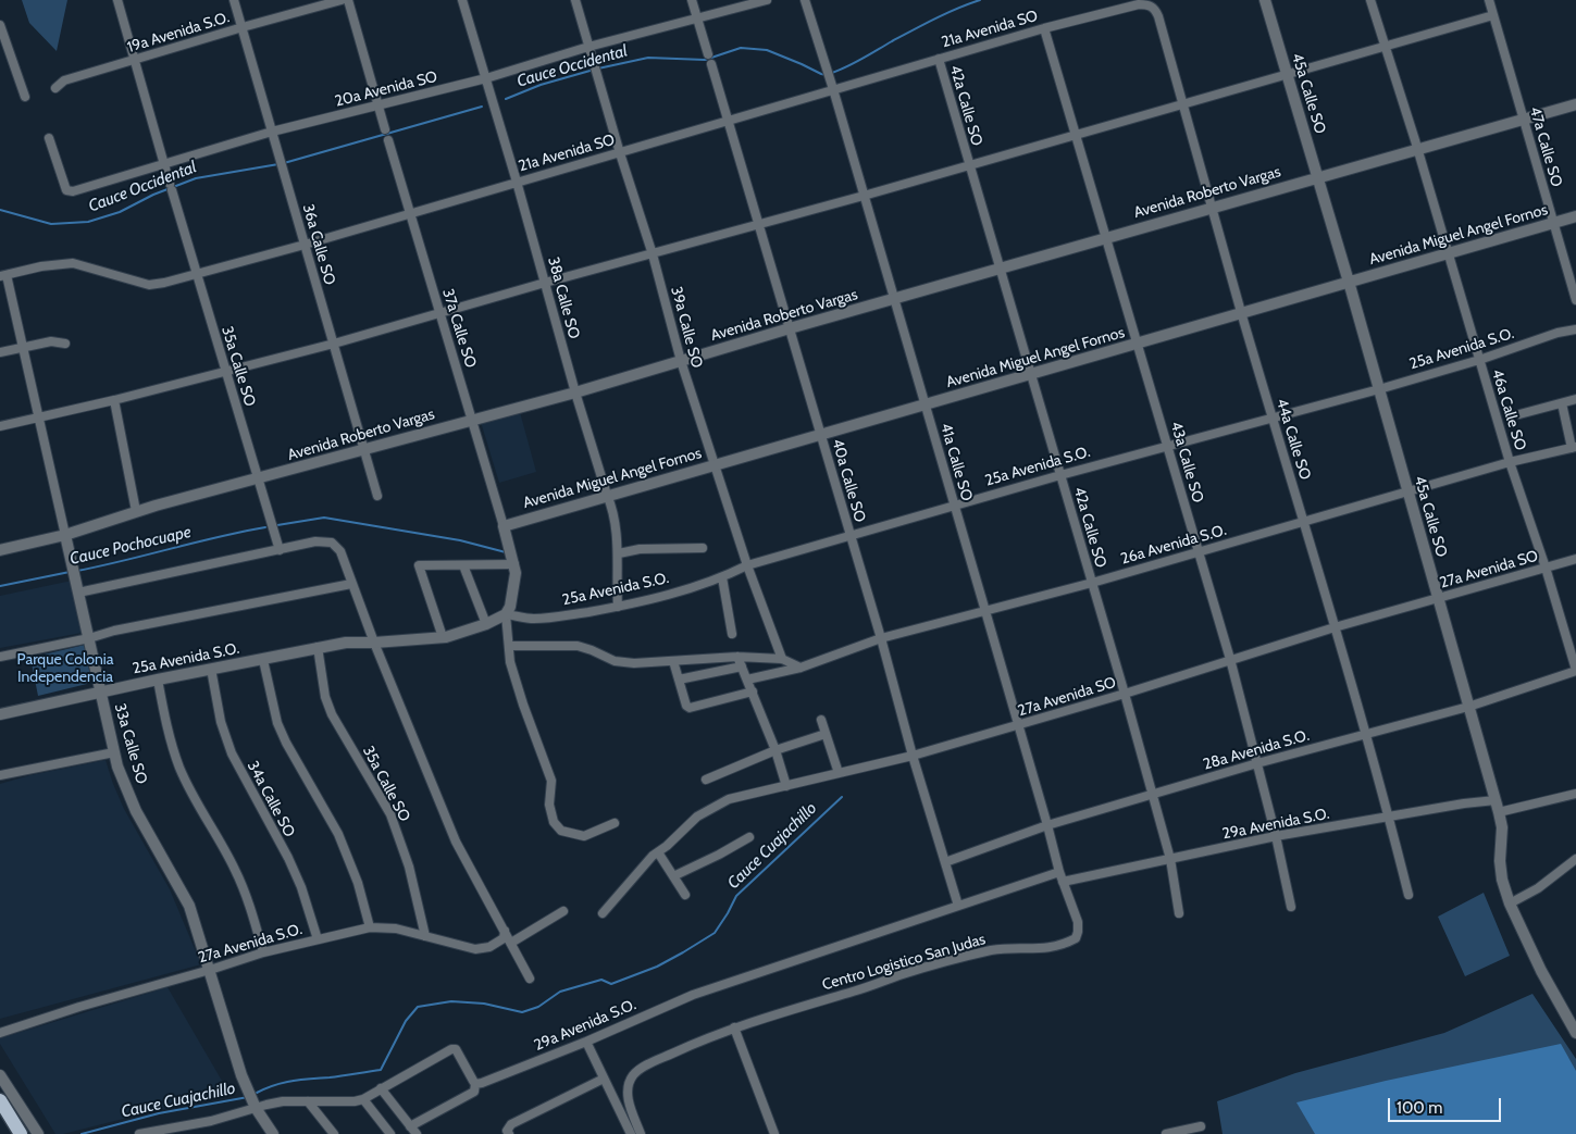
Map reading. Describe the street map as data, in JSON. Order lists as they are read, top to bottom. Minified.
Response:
{"streets":{"street":["21a Avenida SO","19a Avenida S.O.","20a Avenida SO","45a Calle SO","42a Calle SO","47a Calle SO","Avenida Roberto Vargas","Avenida Miguel Angel Fornos","36a Calle SO","38a Calle SO","39a Calle SO","37a Calle SO","25a Avenida S.O.","35a Calle SO","46a Calle SO","44a Calle SO","41a Calle SO","43a Calle SO","40a Calle SO","26a Avenida S.O.","27a Avenida SO","33a Calle SO","28a Avenida S.O.","34a Calle SO","29a Avenida S.O.","27a Avenida S.O.","Centro Logistico San Judas"]},"crossings":[["21a Avenida SO","42a Calle SO"],["21a Avenida SO","36a Calle SO"],["21a Avenida SO","38a Calle SO"],["21a Avenida SO","39a Calle SO"],["21a Avenida SO","37a Calle SO"],["21a Avenida SO","35a Calle SO"],["21a Avenida SO","44a Calle SO"],["21a Avenida SO","41a Calle SO"],["21a Avenida SO","43a Calle SO"],["21a Avenida SO","40a Calle SO"],["21a Avenida SO","33a Calle SO"],["19a Avenida S.O.","36a Calle SO"],["20a Avenida SO","36a Calle SO"],["20a Avenida SO","38a Calle SO"],["20a Avenida SO","39a Calle SO"],["20a Avenida SO","35a Calle SO"],["45a Calle SO","Avenida Roberto Vargas"],["45a Calle SO","Avenida Miguel Angel Fornos"],["45a Calle SO","25a Avenida S.O."],["45a Calle SO","26a Avenida S.O."],["45a Calle SO","27a Avenida SO"],["45a Calle SO","28a Avenida S.O."],["45a Calle SO","29a Avenida S.O."],["42a Calle SO","Avenida Roberto Vargas"],["42a Calle SO","Avenida Miguel Angel Fornos"],["42a Calle SO","25a Avenida S.O."],["42a Calle SO","26a Avenida S.O."],["42a Calle SO","27a Avenida SO"],["42a Calle SO","28a Avenida S.O."],["42a Calle SO","29a Avenida S.O."],["47a Calle SO","Avenida Roberto Vargas"],["47a Calle SO","Avenida Miguel Angel Fornos"],["Avenida Roberto Vargas","36a Calle SO"],["Avenida Roberto Vargas","38a Calle SO"],["Avenida Roberto Vargas","39a Calle SO"],["Avenida Roberto Vargas","37a Calle SO"],["Avenida Roberto Vargas","35a Calle SO"],["Avenida Roberto Vargas","46a Calle SO"],["Avenida Roberto Vargas","44a Calle SO"],["Avenida Roberto Vargas","41a Calle SO"],["Avenida Roberto Vargas","43a Calle SO"],["Avenida Roberto Vargas","40a Calle SO"],["Avenida Roberto Vargas","33a Calle SO"],["Avenida Miguel Angel Fornos","38a Calle SO"],["Avenida Miguel Angel Fornos","39a Calle SO"],["Avenida Miguel Angel Fornos","37a Calle SO"],["Avenida Miguel Angel Fornos","46a Calle SO"],["Avenida Miguel Angel Fornos","44a Calle SO"],["Avenida Miguel Angel Fornos","41a Calle SO"],["Avenida Miguel Angel Fornos","43a Calle SO"],["Avenida Miguel Angel Fornos","40a Calle SO"],["38a Calle SO","25a Avenida S.O."],["39a Calle SO","25a Avenida S.O."],["25a Avenida S.O.","35a Calle SO"],["25a Avenida S.O.","46a Calle SO"],["25a Avenida S.O.","44a Calle SO"],["25a Avenida S.O.","41a Calle SO"],["25a Avenida S.O.","43a Calle SO"],["25a Avenida S.O.","40a Calle SO"],["25a Avenida S.O.","33a Calle SO"],["25a Avenida S.O.","34a Calle SO"],["35a Calle SO","27a Avenida S.O."],["46a Calle SO","26a Avenida S.O."],["46a Calle SO","27a Avenida SO"],["46a Calle SO","28a Avenida S.O."],["44a Calle SO","26a Avenida S.O."],["44a Calle SO","27a Avenida SO"],["44a Calle SO","28a Avenida S.O."],["44a Calle SO","29a Avenida S.O."],["41a Calle SO","26a Avenida S.O."],["41a Calle SO","27a Avenida SO"],["41a Calle SO","28a Avenida S.O."],["41a Calle SO","29a Avenida S.O."],["41a Calle SO","Centro Logistico San Judas"],["43a Calle SO","26a Avenida S.O."],["43a Calle SO","27a Avenida SO"],["43a Calle SO","28a Avenida S.O."],["43a Calle SO","29a Avenida S.O."],["40a Calle SO","26a Avenida S.O."],["40a Calle SO","27a Avenida SO"],["40a Calle SO","28a Avenida S.O."],["40a Calle SO","29a Avenida S.O."],["33a Calle SO","27a Avenida S.O."],["34a Calle SO","27a Avenida S.O."]],"water":["Cauce Occidental","Cauce Pochocuape","Cauce Cuajachillo"],"parks":["Parque Colonia Independencia"],"scale_bar":"100 m"}
